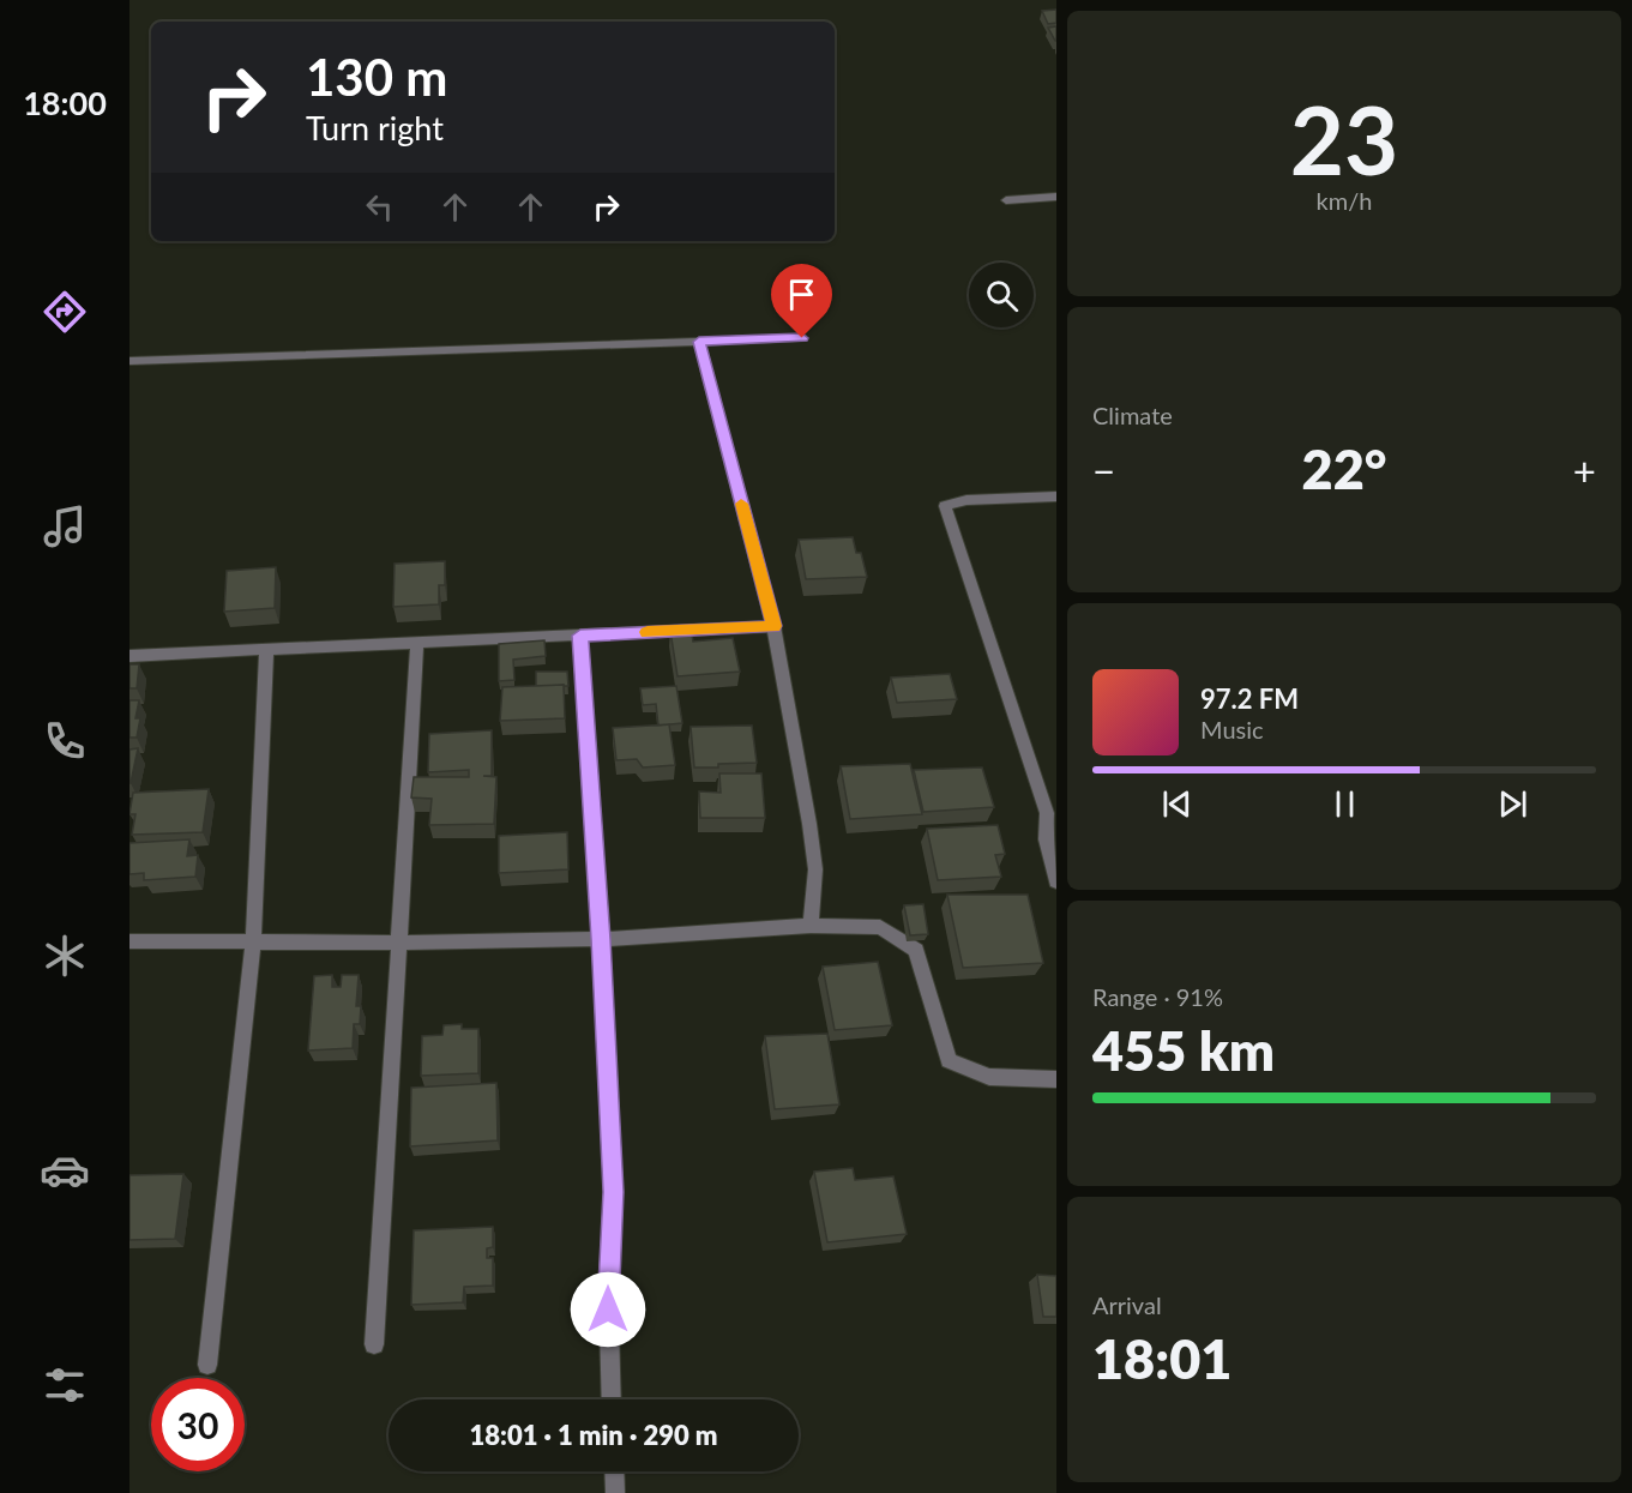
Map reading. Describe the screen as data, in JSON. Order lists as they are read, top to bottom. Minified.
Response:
{"page":{"tabs":"18:00","tile":[["23","km/h"],"Climate",["Range · 91%","455 km"],["Arrival","18:01"]],"turn":["130 m","Turn right"],"heat":["−","22°","+"],"song":["97.2 FM","Music"],"limit":"30","trip":"18:01 · 1 min · 290 m"}}
